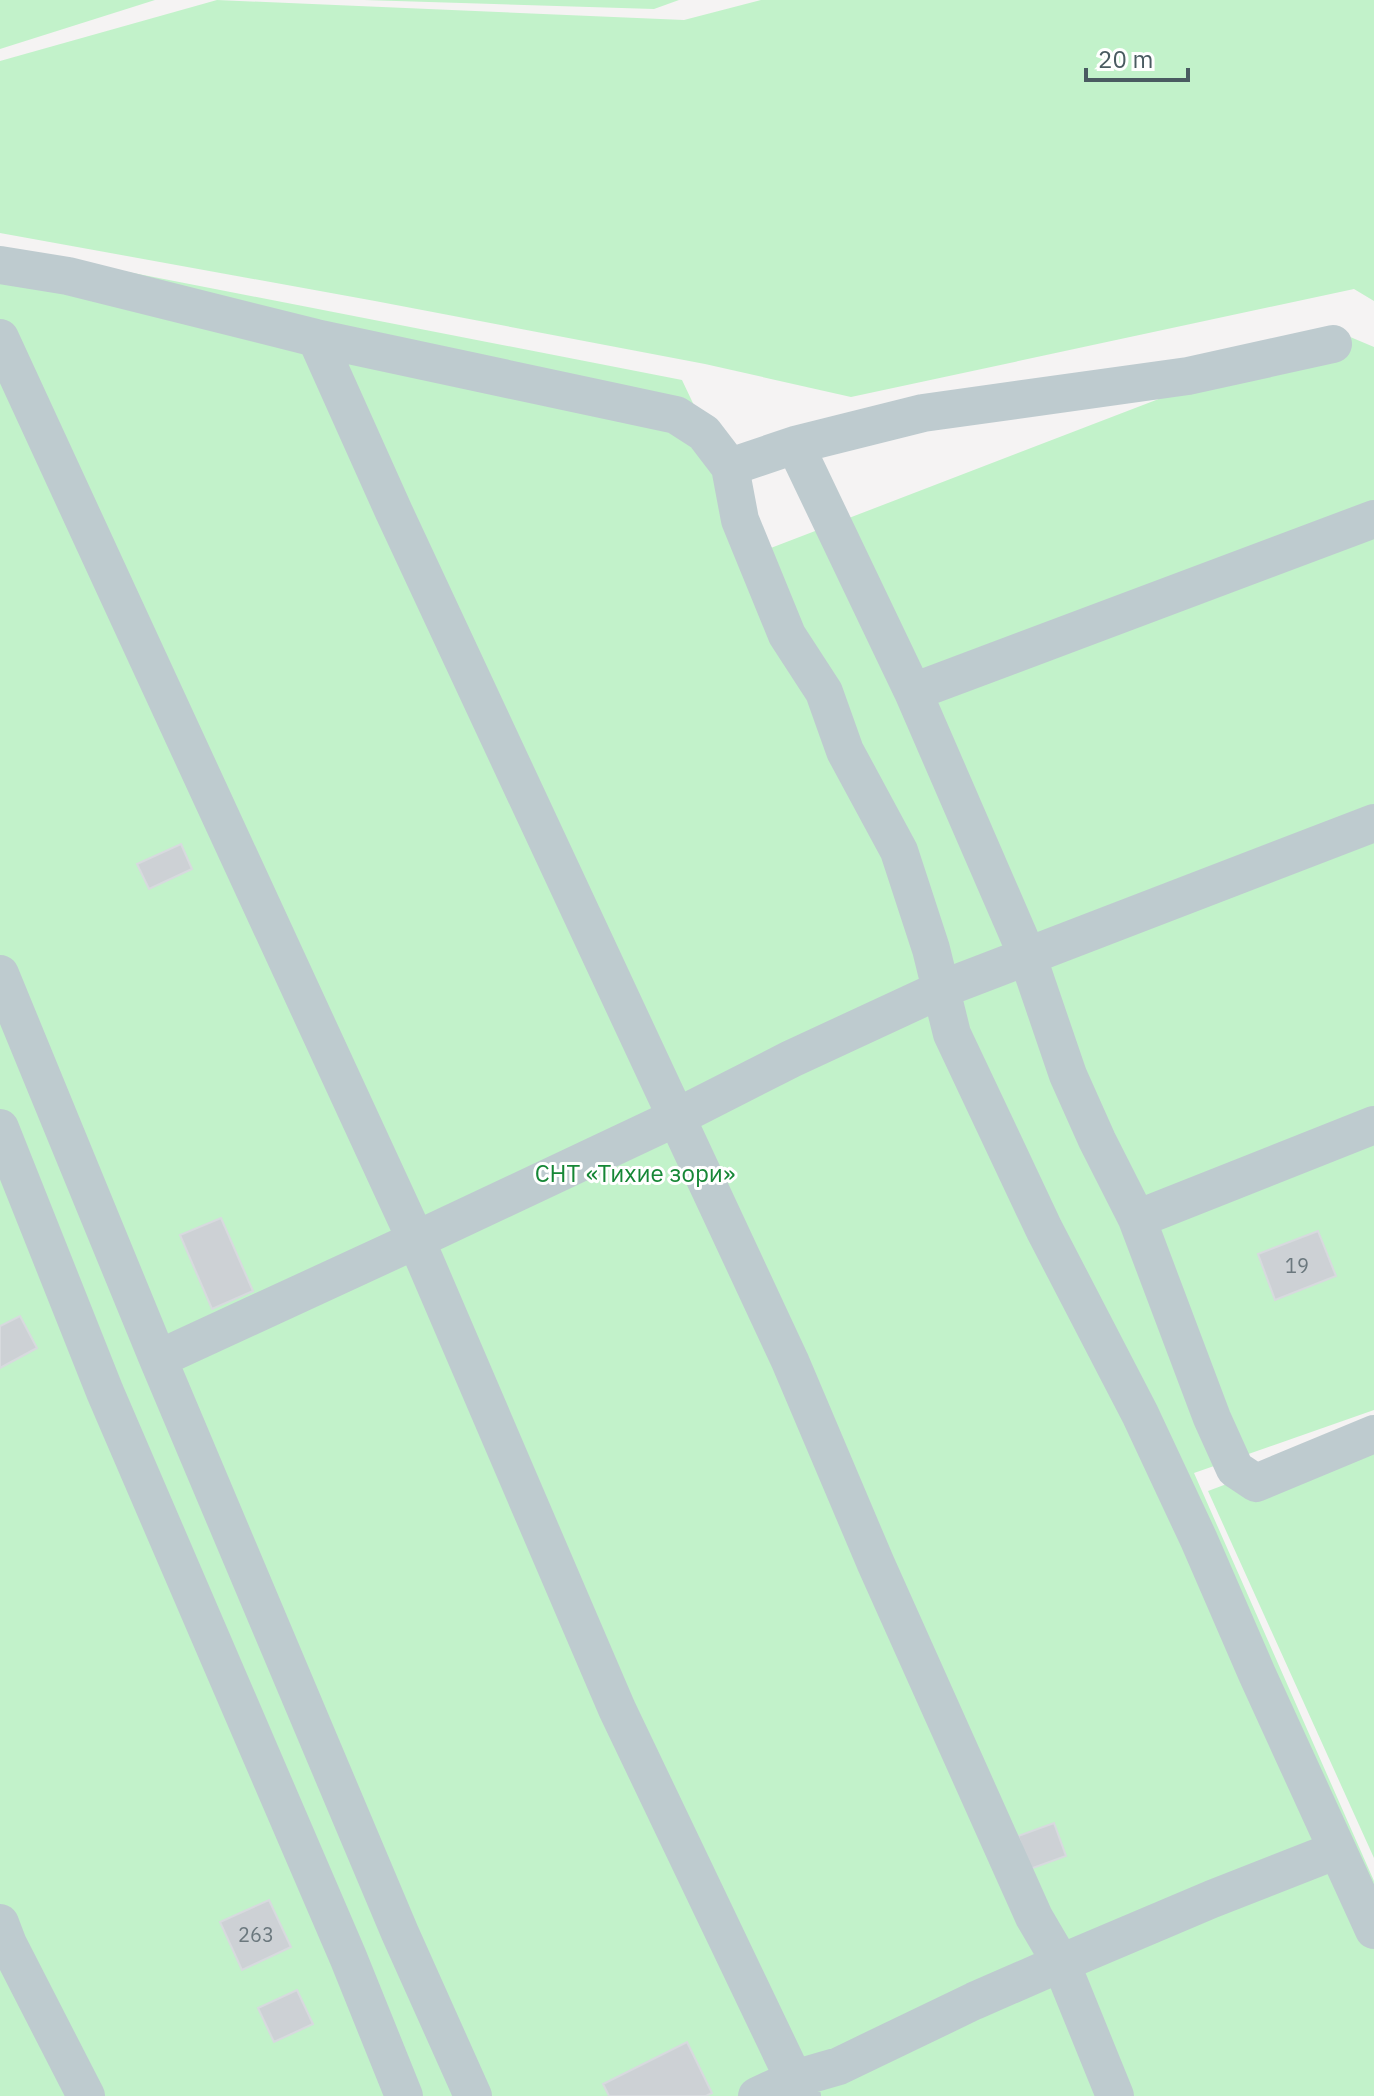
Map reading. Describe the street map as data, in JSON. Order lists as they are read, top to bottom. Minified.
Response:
{"parks":["СНТ «Тихие зори»"],"house_numbers":["19","263"],"scale_bar":"20 m"}
